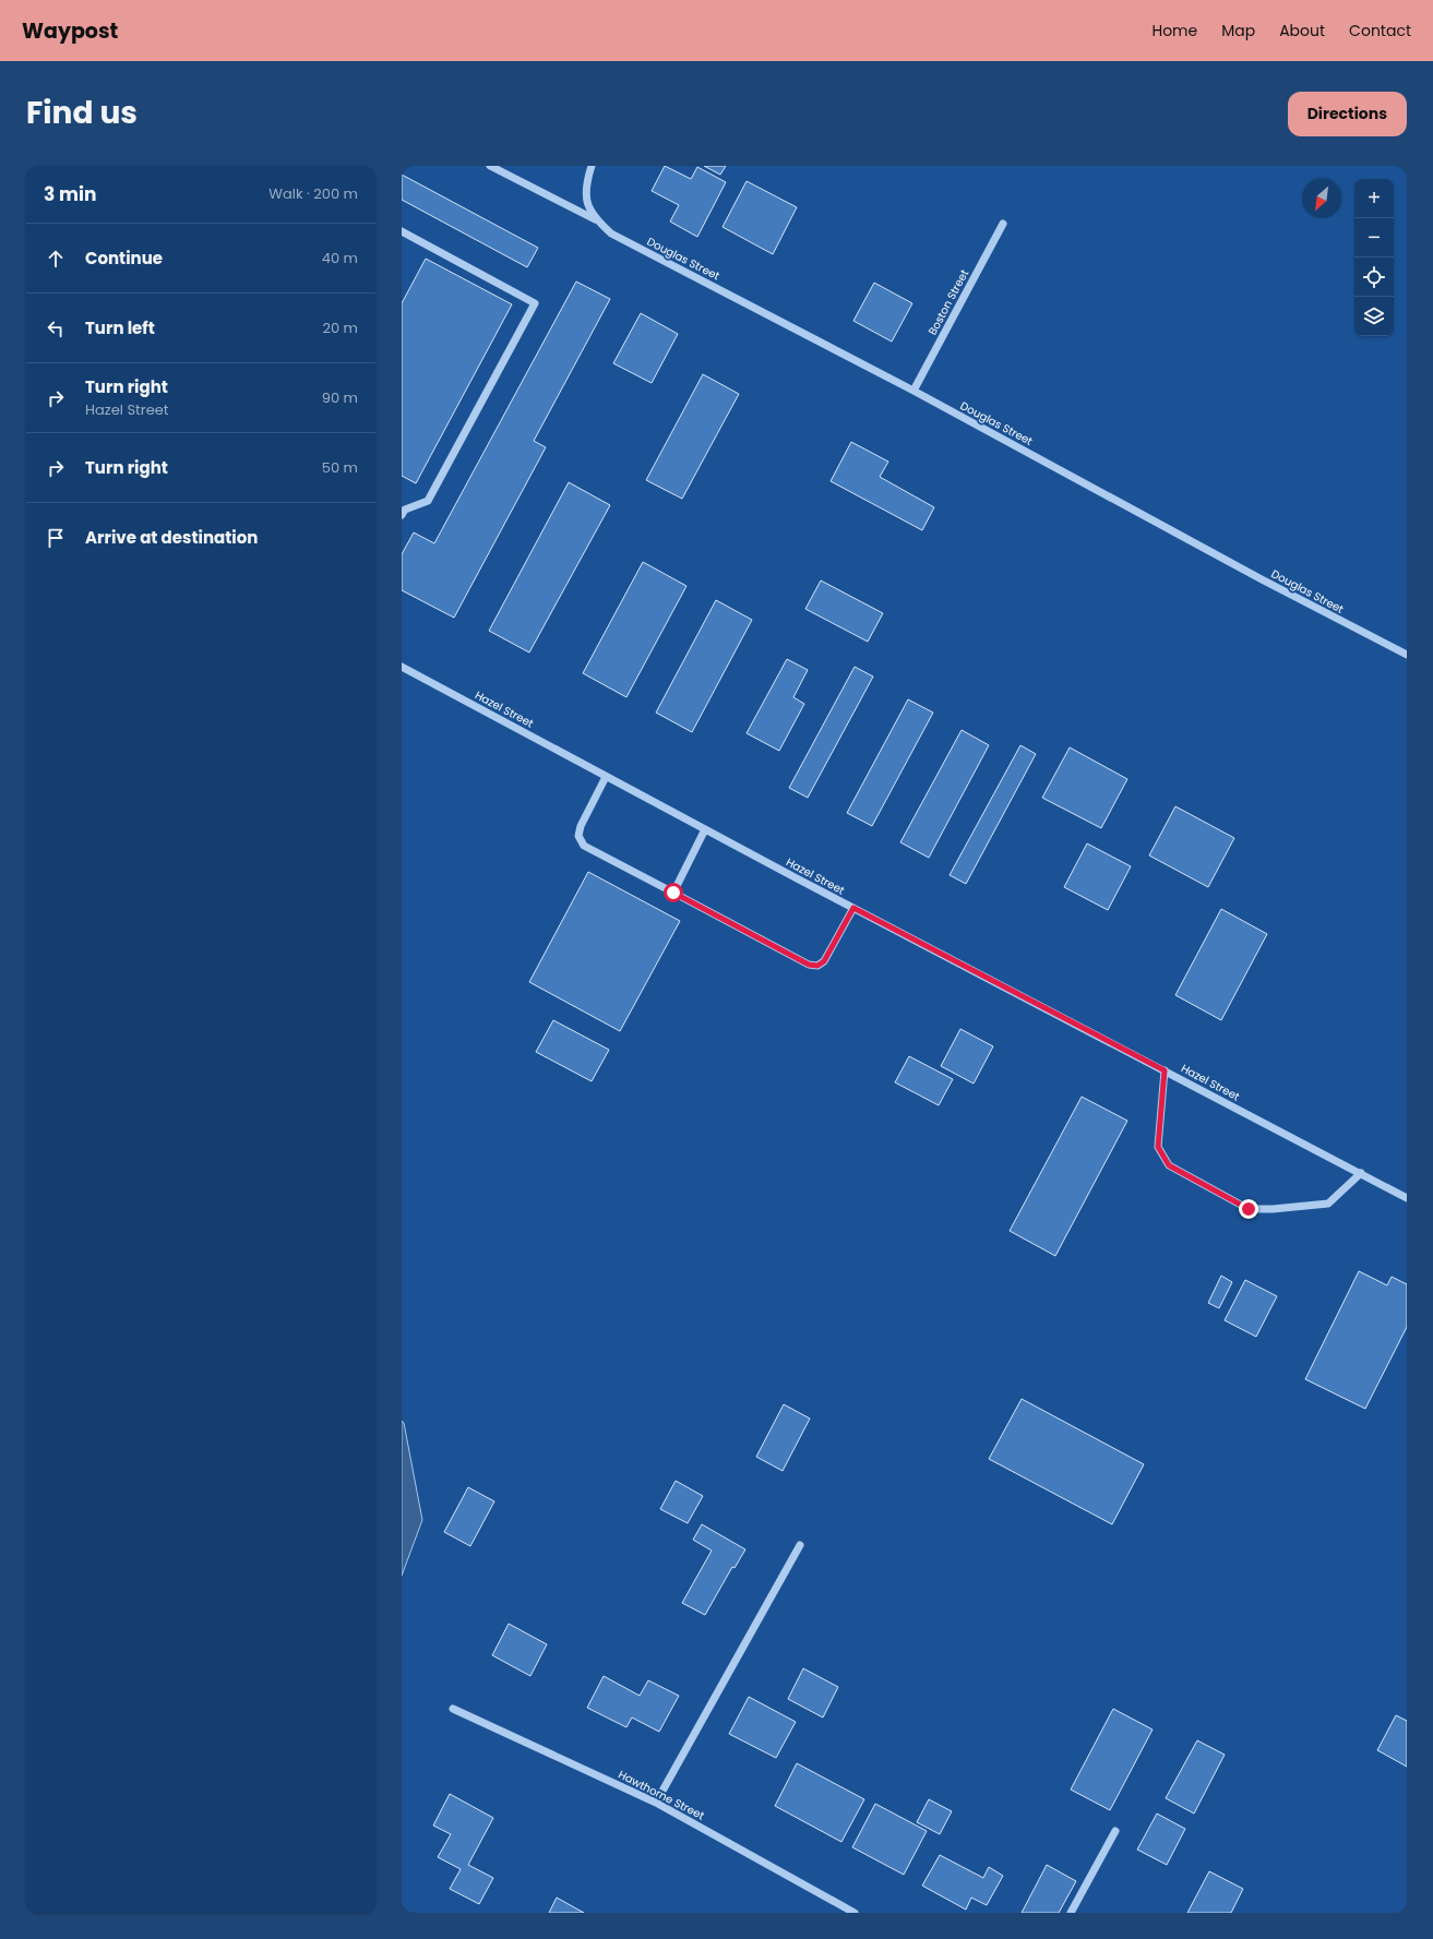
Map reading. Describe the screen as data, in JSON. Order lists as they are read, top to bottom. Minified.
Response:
{"streets":{"street":["Douglas Street","Boston Street","Hazel Street","Hawthorne Street"]},"crossings":[["Douglas Street","Boston Street"]],"north":"bottom left","page":{"header":"Waypost","nav":["Home","Map","About","Contact"],"title":"Find us","buttons":"Directions","heading":["3 min","Walk · 200 m"],"map_buttons":["+","−"],"list":[["Continue","40 m"],["Turn left","20 m"],["Turn right","Hazel Street","90 m"],["Turn right","50 m"],"Arrive at destination"]}}
